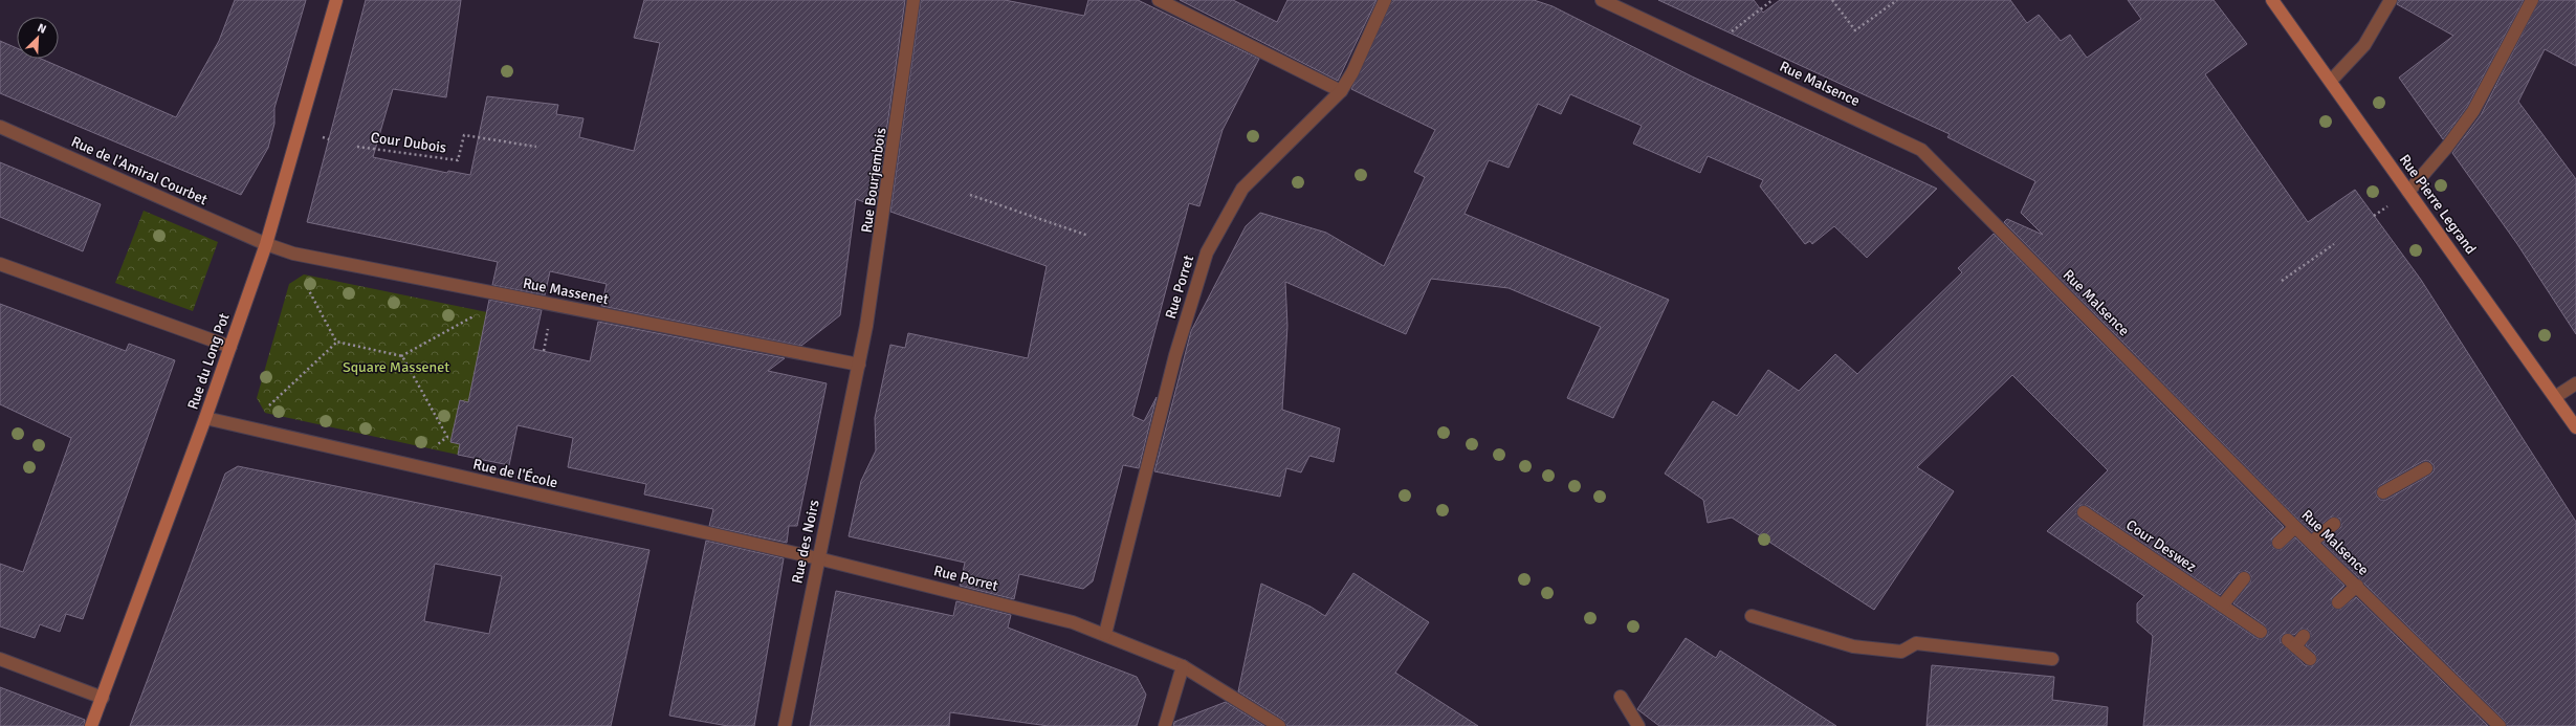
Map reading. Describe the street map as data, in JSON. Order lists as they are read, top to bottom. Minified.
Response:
{"streets":{"street":["Rue Malsence","Rue de l'Amiral Courbet","Rue Bourjembois","Rue Pierre Legrand","Rue Porret","Rue Massenet","Rue du Long Pot","Rue de l'École","Rue des Noirs","Cour Deswez"],"path":["Cour Dubois"]},"crossings":[["Rue de l'Amiral Courbet","Rue Massenet"],["Rue de l'Amiral Courbet","Rue du Long Pot"],["Rue Bourjembois","Rue Massenet"],["Rue Bourjembois","Rue des Noirs"],["Rue Porret","Rue de l'École"],["Rue Porret","Rue des Noirs"],["Rue Massenet","Rue du Long Pot"],["Rue Massenet","Rue des Noirs"],["Rue du Long Pot","Rue de l'École"],["Rue de l'École","Rue des Noirs"]],"parks":["Square Massenet"],"north":"top right"}
